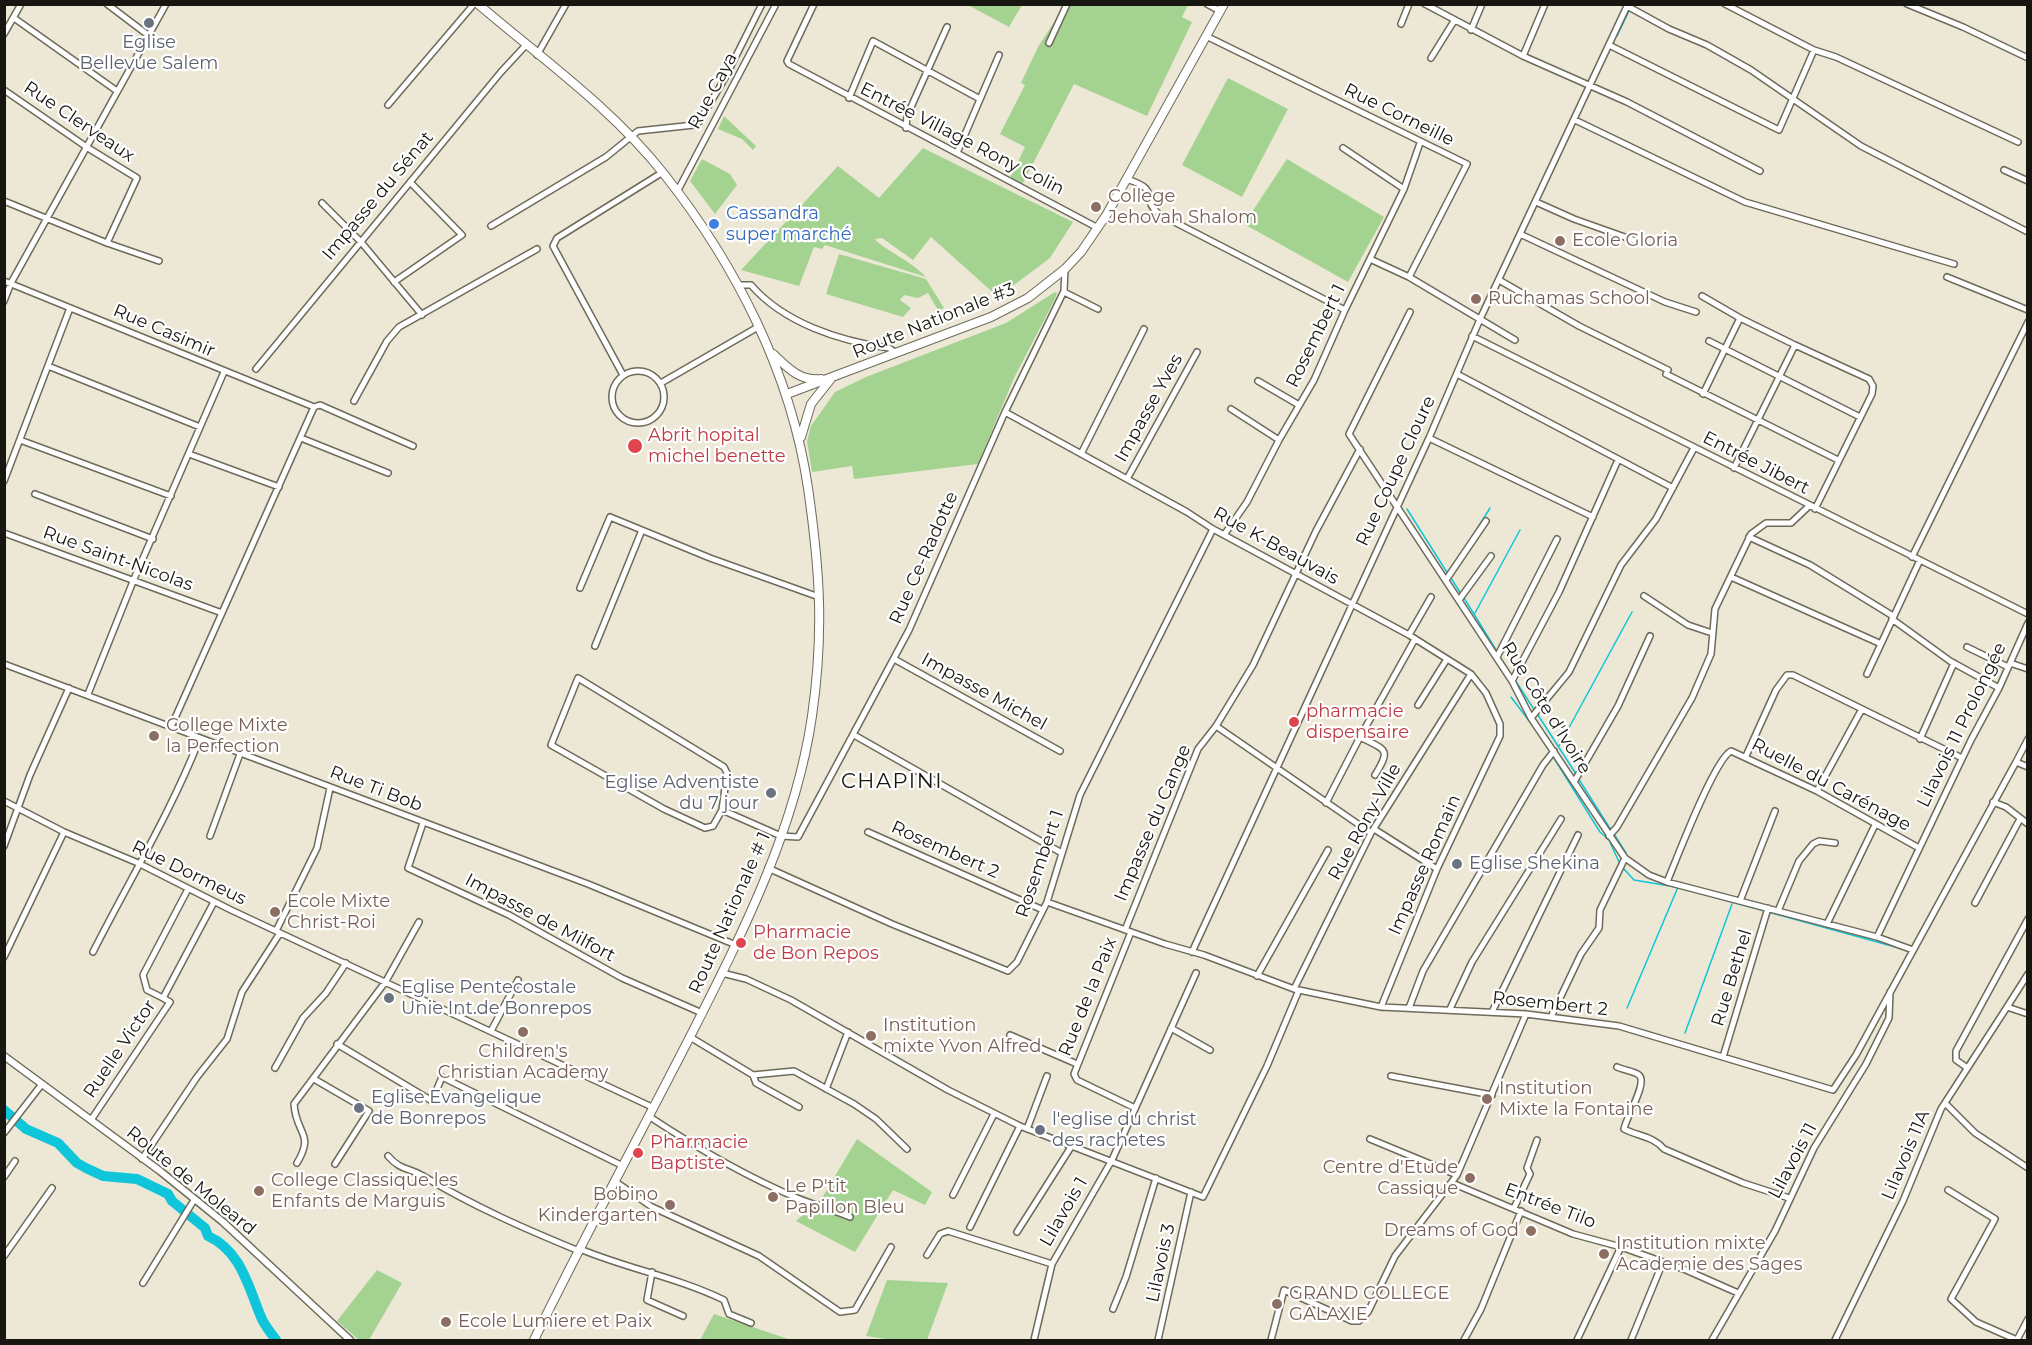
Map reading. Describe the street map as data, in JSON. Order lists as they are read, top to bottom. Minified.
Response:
{"streets":{"main road":["Route Nationale #3","Route Nationale # 1"],"street":["Rue Caya","Rue Corneille","Rue Clerveaux","Entrée Village Rony Colin","Impasse du Sénat","Rue Casimir","Rosembert 1","Impasse Yves","Entrée Jibert","Rue Coupe Cloure","Rue K-Beauvais","Rue Ce-Radotte","Rue Saint-Nicolas","Impasse Michel","Rue Côte d'Ivoire","Lilavois 11 Prolongée","Ruelle du Carénage","Rue Ti Bob","Rue Rony-Ville","Impasse du Cange","Rosembert 2","Impasse Romain","Rue Dormeus","Impasse de Milfort","Rue Bethel","Rue de la Paix","Ruelle Victor","Lilavois 11A","Lilavois 11","Route de Moleard","Entrée Tilo","Lilavois 1","Lilavois 3"]},"crossings":[["Rue Caya","Route Nationale # 1"],["Rue Corneille","Route Nationale #3"],["Rue Corneille","Rosembert 1"],["Entrée Village Rony Colin","Route Nationale #3"],["Impasse du Sénat","Route Nationale # 1"],["Route Nationale #3","Rue Ce-Radotte"],["Route Nationale #3","Route Nationale # 1"],["Rosembert 1","Rue K-Beauvais"],["Rosembert 1","Rosembert 2"],["Rosembert 1","Route Nationale # 1"],["Impasse Yves","Rue K-Beauvais"],["Entrée Jibert","Rue Coupe Cloure"],["Rue Coupe Cloure","Rue K-Beauvais"],["Rue Coupe Cloure","Rue Côte d'Ivoire"],["Rue Coupe Cloure","Rosembert 2"],["Rue K-Beauvais","Rue Ce-Radotte"],["Rue K-Beauvais","Rue Rony-Ville"],["Rue K-Beauvais","Impasse du Cange"],["Rue K-Beauvais","Impasse Romain"],["Rue Ce-Radotte","Impasse Michel"],["Rue Ce-Radotte","Route Nationale # 1"],["Rue Côte d'Ivoire","Lilavois 11 Prolongée"],["Rue Côte d'Ivoire","Ruelle du Carénage"],["Rue Côte d'Ivoire","Impasse du Cange"],["Rue Côte d'Ivoire","Rue Bethel"],["Lilavois 11 Prolongée","Ruelle du Carénage"],["Rue Ti Bob","Route Nationale # 1"],["Rue Ti Bob","Impasse de Milfort"],["Rue Rony-Ville","Rosembert 2"],["Rue Rony-Ville","Lilavois 3"],["Impasse du Cange","Rosembert 2"],["Impasse du Cange","Rue de la Paix"],["Rosembert 2","Impasse Romain"],["Rosembert 2","Rue Bethel"],["Rosembert 2","Rue de la Paix"],["Rosembert 2","Lilavois 11"],["Rue Dormeus","Route Nationale # 1"],["Rue Dormeus","Ruelle Victor"],["Route Nationale # 1","Impasse de Milfort"],["Rue de la Paix","Lilavois 1"],["Ruelle Victor","Route de Moleard"],["Lilavois 11","Entrée Tilo"]],"districts":["CHAPINI"],"places":["Eglise Bellevue Salem","College Jehovah Shalom","Cassandra super marché","Ecole Gloria","Ruchamas School","Abrit hopital michel benette","pharmacie dispensaire","College Mixte la Perfection","Eglise Adventiste du 7 jour","Eglise Shekina","Ecole Mixte Christ-Roi","Pharmacie de Bon Repos","Eglise Pentecostale Unie Int.de Bonrepos","Children's Christian Academy","Institution mixte Yvon Alfred","Institution Mixte la Fontaine","Eglise Evangelique de Bonrepos","l'eglise du christ des rachetes","Pharmacie Baptiste","Centre d'Etude Cassique","College Classique les Enfants de Marguis","Le P'tit Papillon Bleu","Bobino Kindergarten","Dreams of God","Institution mixte Academie des Sages","GRAND COLLEGE GALAXIE","Ecole Lumiere et Paix"]}
